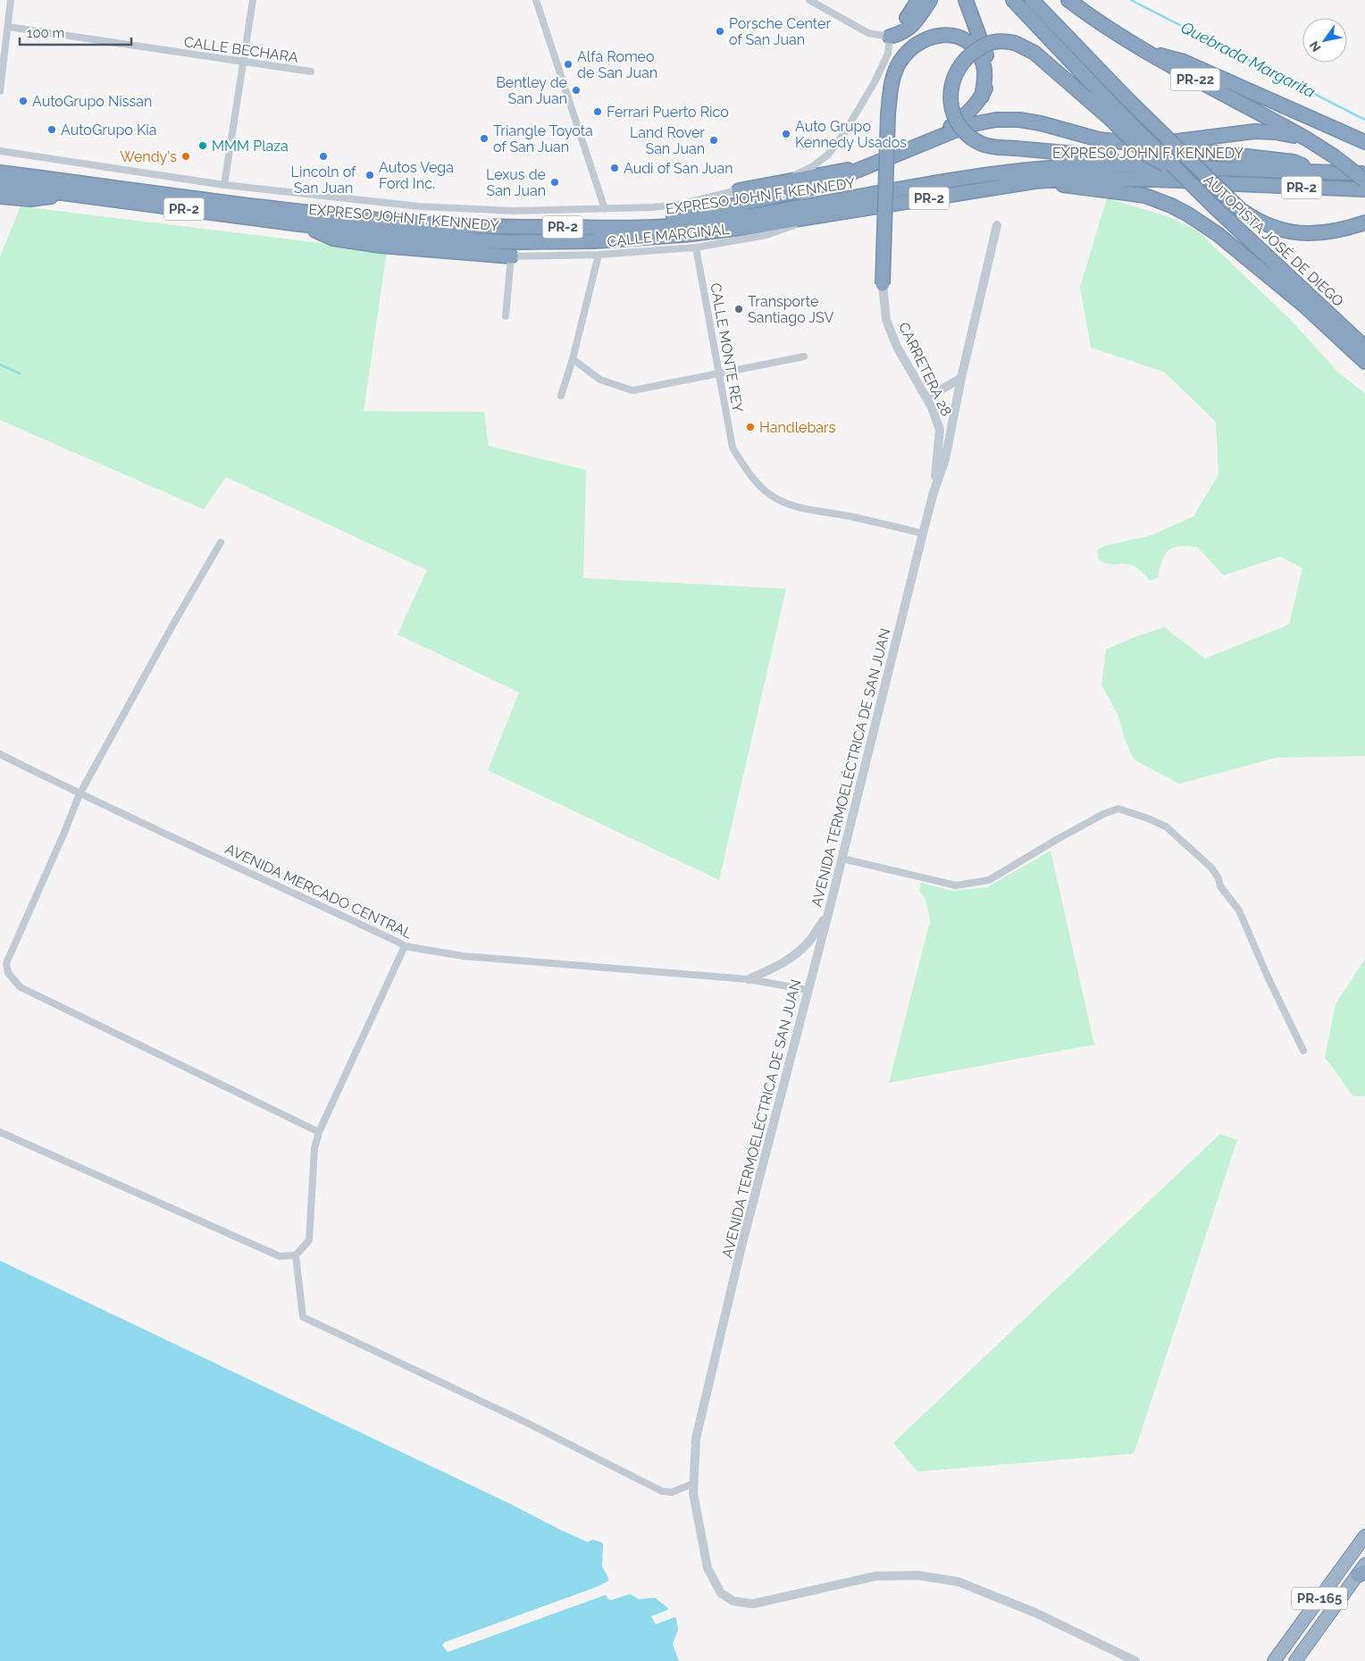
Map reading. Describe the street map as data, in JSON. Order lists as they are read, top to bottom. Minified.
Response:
{"streets":{"highway":["PR-22","EXPRESO JOHN F. KENNEDY","PR-2","AUTOPISTA JOSÉ DE DIEGO","PR-165"],"street":["CALLE BECHARA","CALLE MARGINAL","CALLE MONTE REY","CARRETERA 28","AVENIDA TERMOELÉCTRICA DE SAN JUAN","AVENIDA MERCADO CENTRAL"]},"crossings":[["EXPRESO JOHN F. KENNEDY","CALLE MARGINAL"],["CALLE MARGINAL","CALLE MONTE REY"],["CALLE MONTE REY","AVENIDA TERMOELÉCTRICA DE SAN JUAN"],["CARRETERA 28","AVENIDA TERMOELÉCTRICA DE SAN JUAN"],["AVENIDA TERMOELÉCTRICA DE SAN JUAN","AVENIDA MERCADO CENTRAL"]],"water":["Quebrada Margarita"],"places":["Porsche Center of San Juan","Alfa Romeo de San Juan","Bentley de San Juan","AutoGrupo Nissan","Ferrari Puerto Rico","AutoGrupo Kia","Auto Grupo Kennedy Usados","Triangle Toyota of San Juan","Land Rover San Juan","MMM Plaza","Wendy's","Lincoln of San Juan","Audi of San Juan","Autos Vega Ford Inc.","Lexus de San Juan","Transporte Santiago JSV","Handlebars"],"scale_bar":"100 m","north":"bottom left"}
